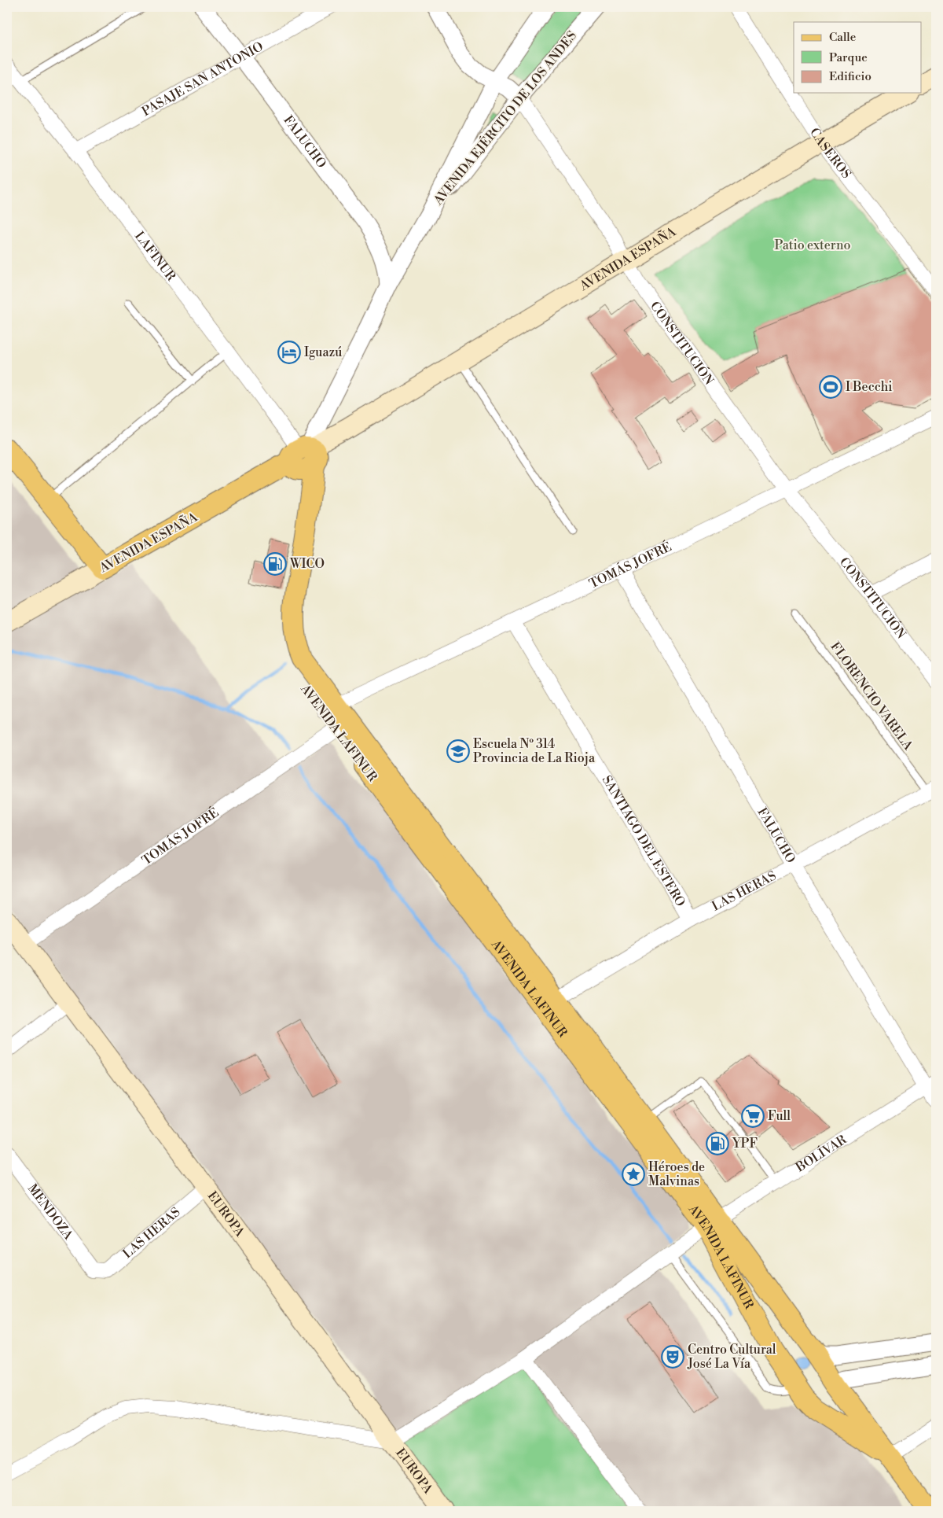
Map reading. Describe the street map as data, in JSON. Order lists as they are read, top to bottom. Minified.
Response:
{"streets":{"main road":["AVENIDA ESPAÑA","AVENIDA LAFINUR","EUROPA"],"street":["PASAJE SAN ANTONIO","AVENIDA EJÉRCITO DE LOS ANDES","FALUCHO","CASEROS","LAFINUR","CONSTITUCIÓN","TOMÁS JOFRÉ","SANTIAGO DEL ESTERO","LAS HERAS","BOLÍVAR","MENDOZA"],"lane":["FLORENCIO VARELA"]},"crossings":[["PASAJE SAN ANTONIO","FALUCHO"],["PASAJE SAN ANTONIO","LAFINUR"],["AVENIDA EJÉRCITO DE LOS ANDES","FALUCHO"],["AVENIDA EJÉRCITO DE LOS ANDES","LAFINUR"],["AVENIDA EJÉRCITO DE LOS ANDES","AVENIDA ESPAÑA"],["AVENIDA EJÉRCITO DE LOS ANDES","CONSTITUCIÓN"],["AVENIDA EJÉRCITO DE LOS ANDES","AVENIDA LAFINUR"],["FALUCHO","TOMÁS JOFRÉ"],["FALUCHO","LAS HERAS"],["FALUCHO","BOLÍVAR"],["CASEROS","AVENIDA ESPAÑA"],["LAFINUR","AVENIDA ESPAÑA"],["LAFINUR","AVENIDA LAFINUR"],["AVENIDA ESPAÑA","CONSTITUCIÓN"],["AVENIDA ESPAÑA","AVENIDA LAFINUR"],["CONSTITUCIÓN","TOMÁS JOFRÉ"],["TOMÁS JOFRÉ","AVENIDA LAFINUR"],["TOMÁS JOFRÉ","SANTIAGO DEL ESTERO"],["TOMÁS JOFRÉ","EUROPA"],["FLORENCIO VARELA","LAS HERAS"],["AVENIDA LAFINUR","LAS HERAS"],["AVENIDA LAFINUR","BOLÍVAR"],["SANTIAGO DEL ESTERO","LAS HERAS"],["LAS HERAS","MENDOZA"],["LAS HERAS","EUROPA"],["BOLÍVAR","EUROPA"]],"parks":["Patio externo"],"places":{"hotel":["Iguazú"],"sports":["I Becchi"],"fuel station":["WICO","YPF"],"school or university":["Escuela Nº 314 Provincia de La Rioja"],"supermarket":["Full"],"place":["Héroes de Malvinas"],"theatre":["Centro Cultural José La Vía"]},"legend":["Calle","Parque","Edificio"]}
